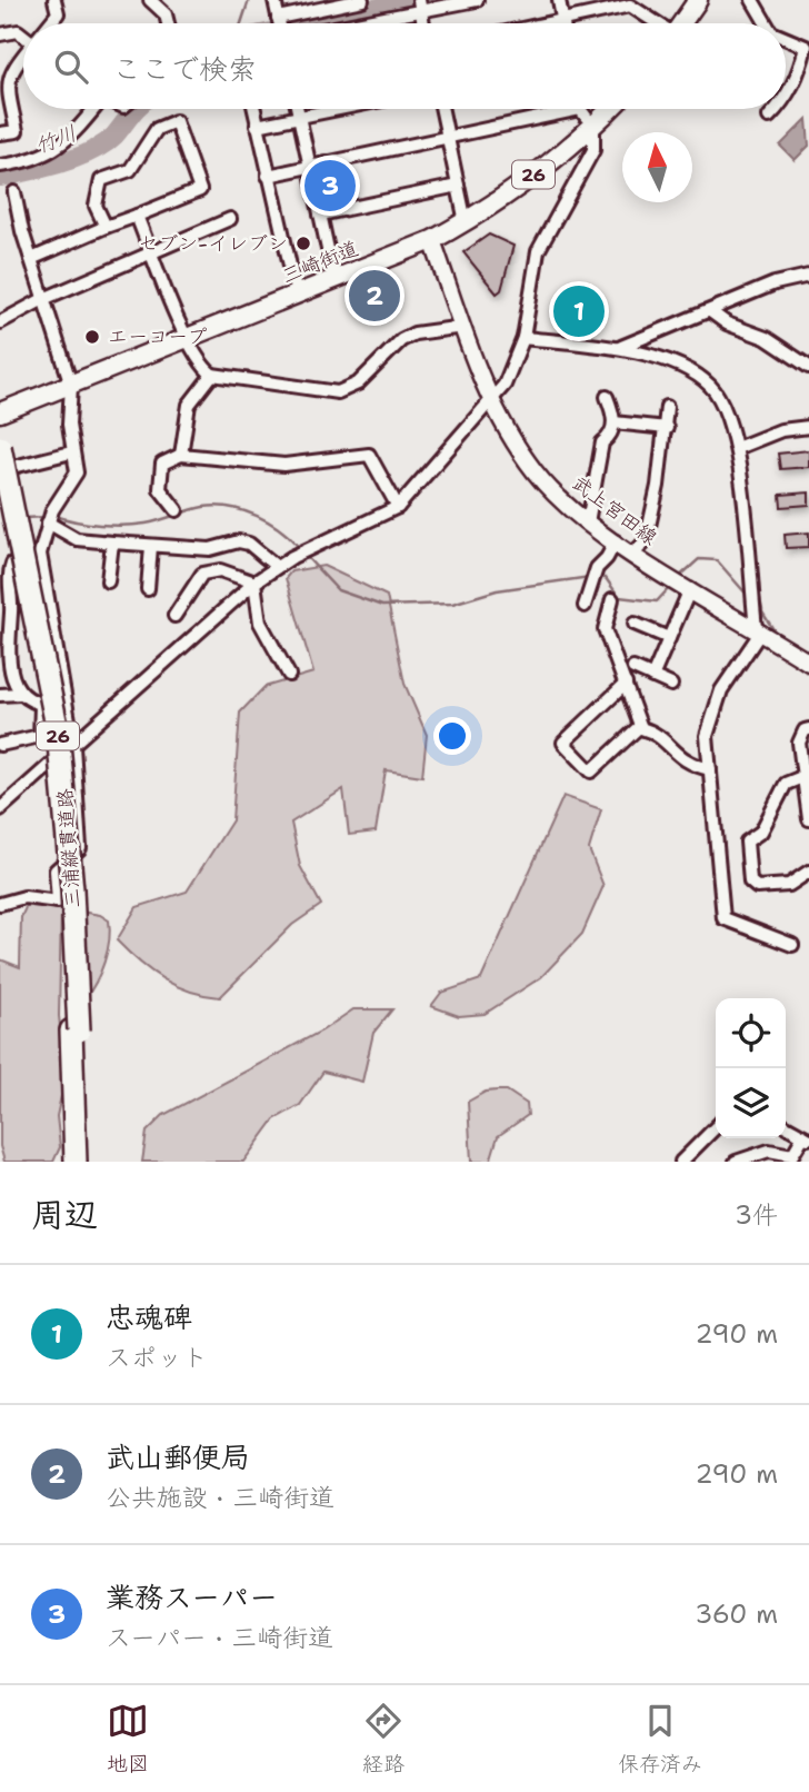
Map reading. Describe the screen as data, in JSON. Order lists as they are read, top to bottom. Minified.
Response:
{"streets":{"highway":["26","三浦縦貫道路"],"main road":["三崎街道","武上宮田線"]},"crossings":[["三崎街道","武上宮田線"]],"water":["竹川"],"places":["セブン-イレブン","エーコープ"],"north":"top","page":{"search":"ここで検索","pins":["3","2","1"],"heading":["周辺","3件"],"list":[{"mark":"1","name":"忠魂碑","note":"スポット","value":"290 m"},{"mark":"2","name":"武山郵便局","note":"公共施設 · 三崎街道","value":"290 m"},{"mark":"3","name":"業務スーパー","note":"スーパー · 三崎街道","value":"360 m"}],"nav":["地図","経路","保存済み"]}}
